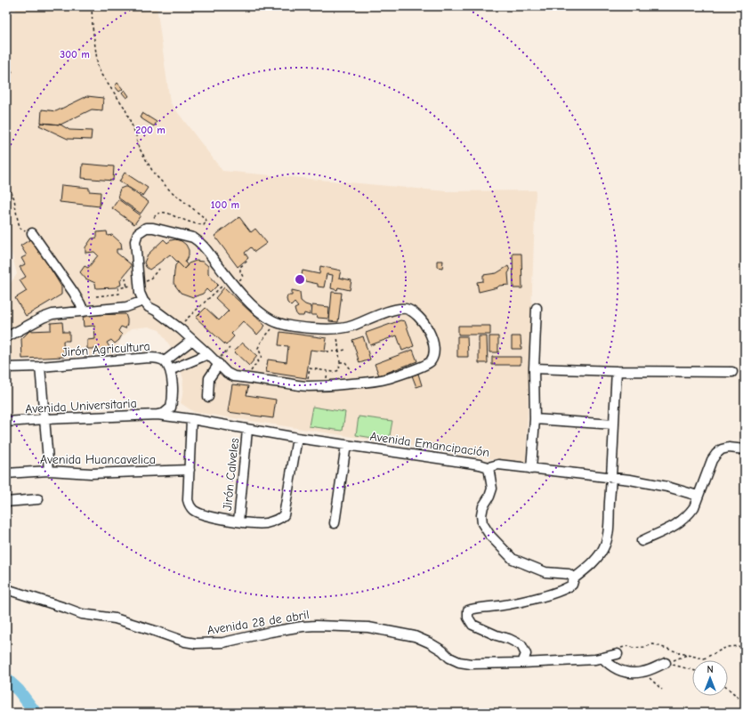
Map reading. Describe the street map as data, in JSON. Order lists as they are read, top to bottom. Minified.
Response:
{"streets":{"street":["Jirón Agricultura","Avenida Universitaria","Avenida Emancipación","Avenida Huancavelica","Jirón Calveles","Avenida 28 de abril"]},"crossings":[["Jirón Agricultura","Avenida Universitaria"],["Jirón Agricultura","Avenida Emancipación"],["Avenida Universitaria","Avenida Emancipación"],["Avenida Emancipación","Jirón Calveles"]],"north":"top","rings":["300 m","200 m","100 m"]}
